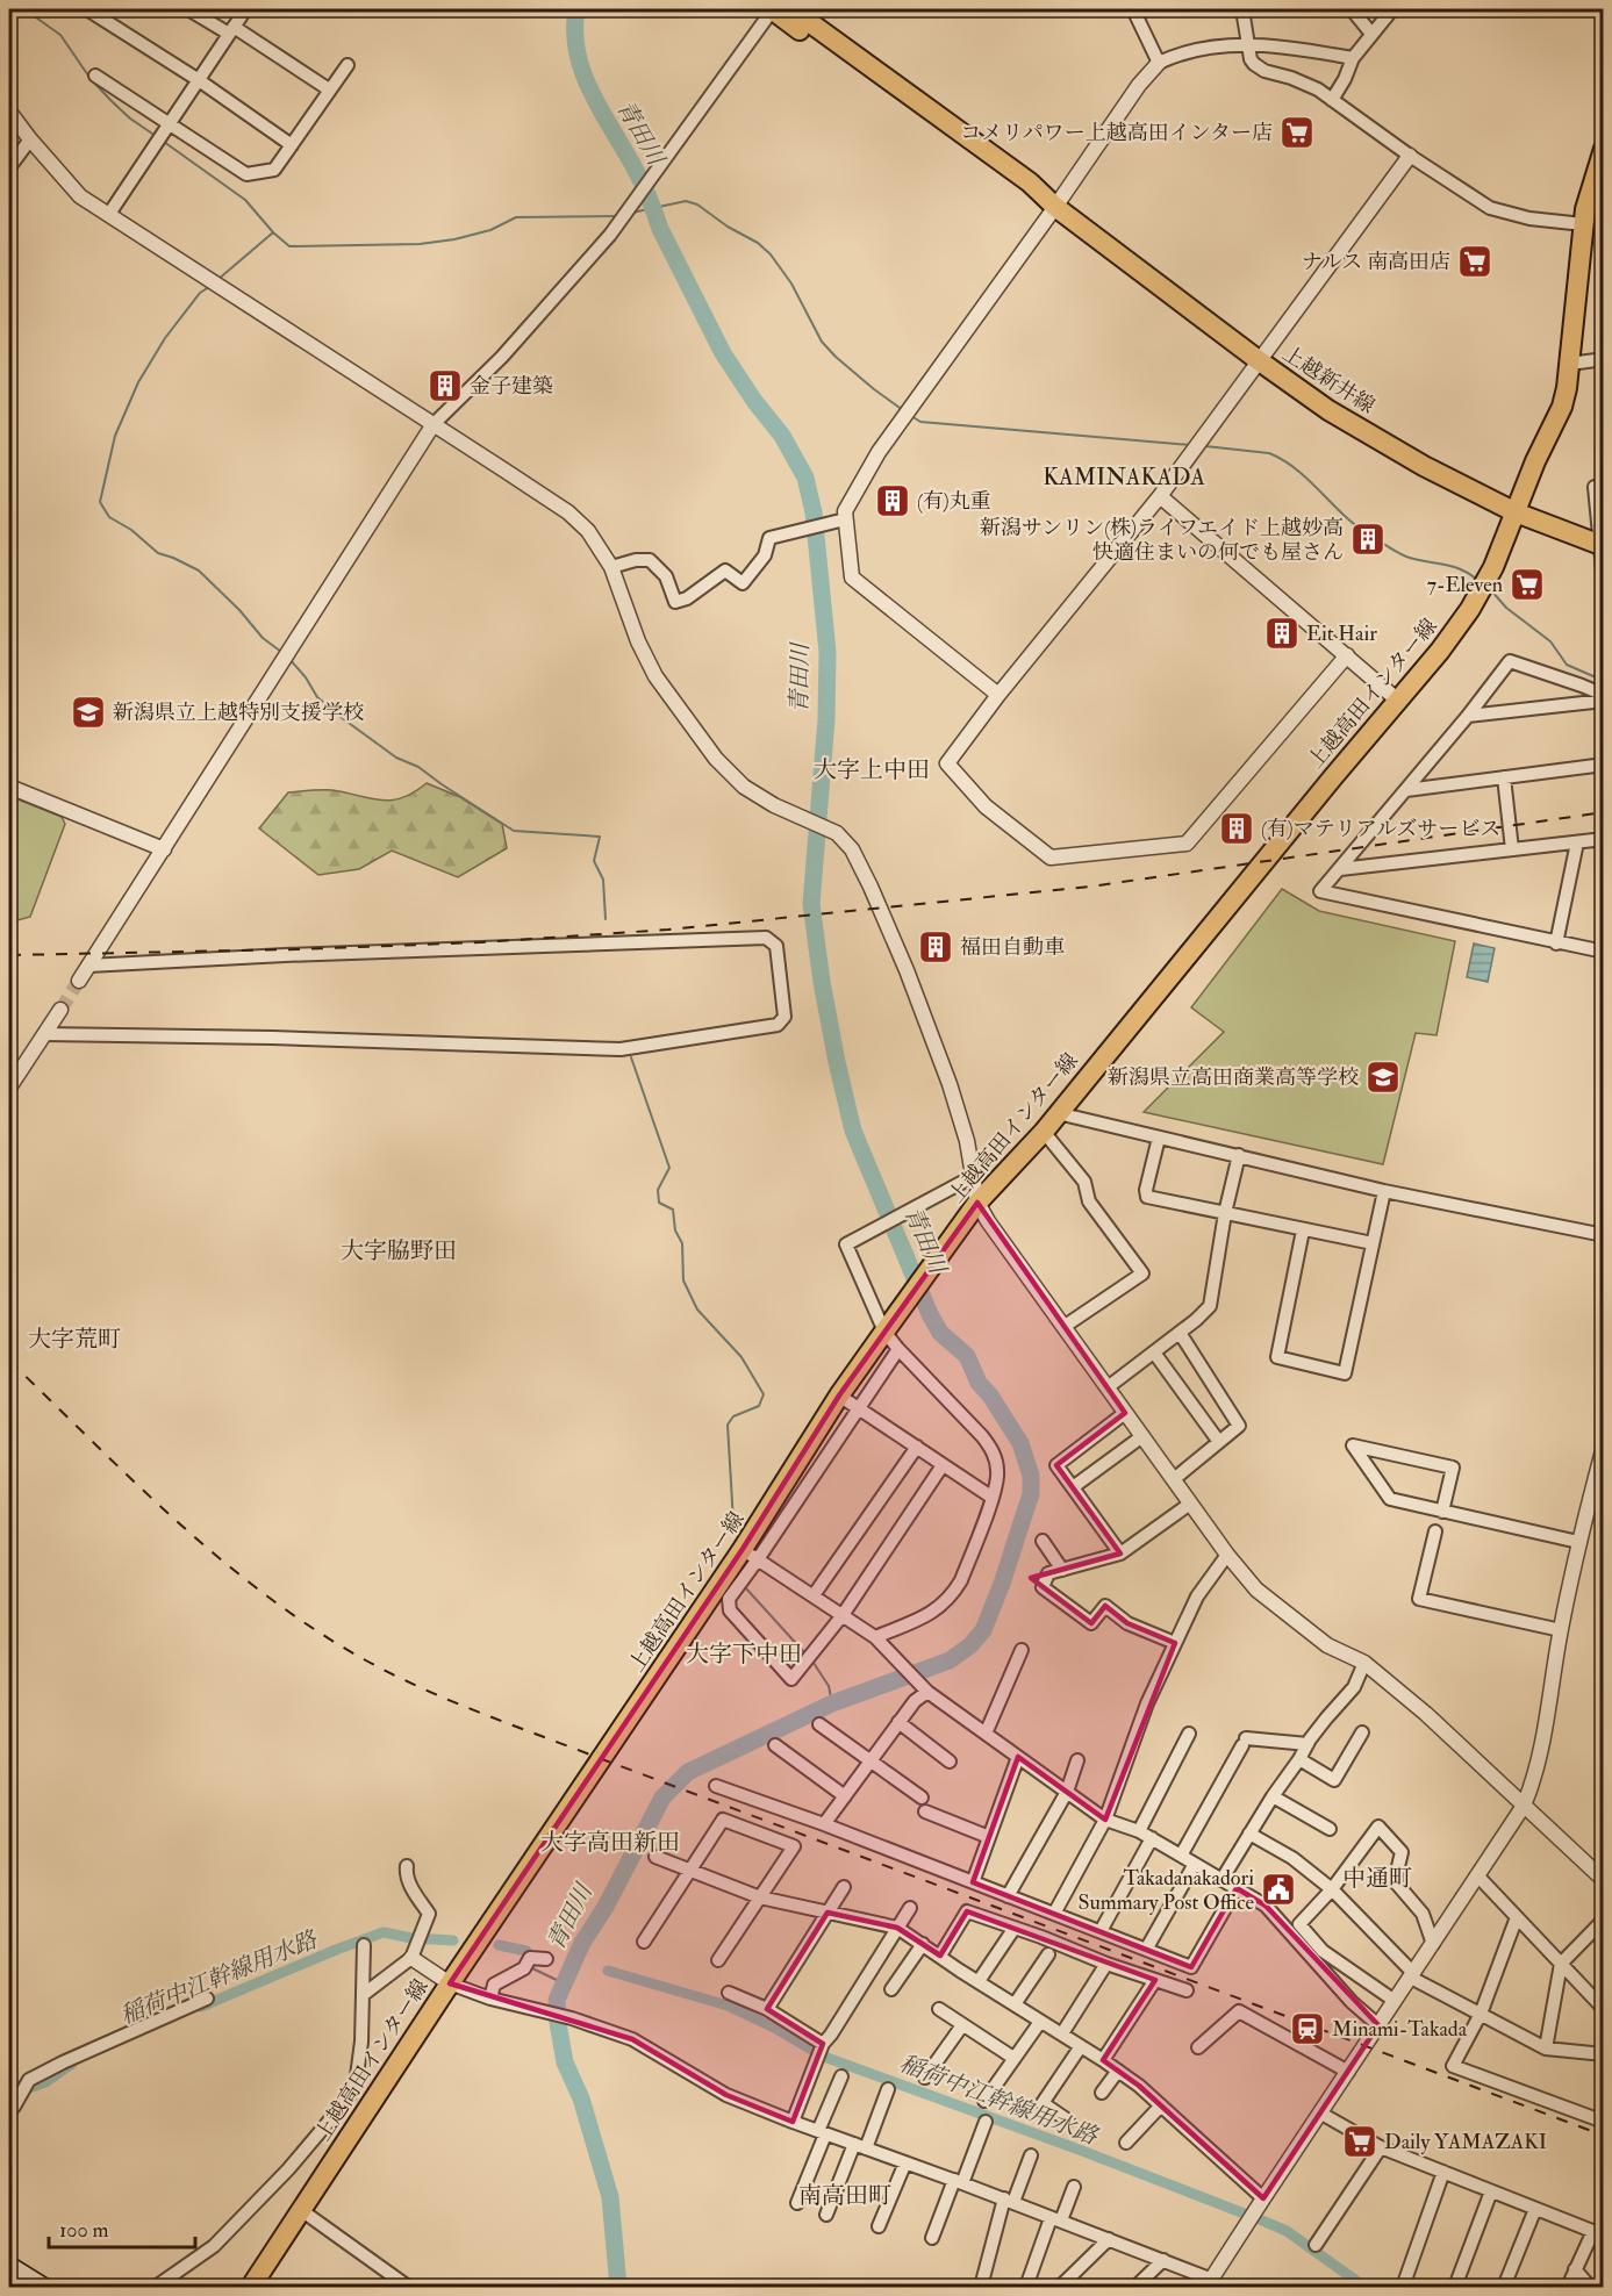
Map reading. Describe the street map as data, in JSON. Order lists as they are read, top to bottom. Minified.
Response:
{"streets":{"main road":["上越新井線","上越高田インター線"]},"crossings":[["上越新井線","上越高田インター線"]],"districts":["KAMINAKADA","大字上中田","大字脇野田","大字荒町","大字下中田","大字高田新田","中通町","南高田町"],"water":["青田川","稲荷中江幹線用水路"],"places":{"supermarket":["コメリパワー上越高田インター店","ナルス 南高田店","7-Eleven","Daily YAMAZAKI"],"building":["金子建築","(有)丸重","新潟サンリン(株)ライフエイド上越妙高 快適住まいの何でも屋さん","Eit Hair","(有)マテリアルズサービス","福田自動車"],"school or university":["新潟県立上越特別支援学校","新潟県立高田商業高等学校"],"public building":["Takadanakadori Summary Post Office"],"station":["Minami-Takada"]},"scale_bar":"100 m"}
